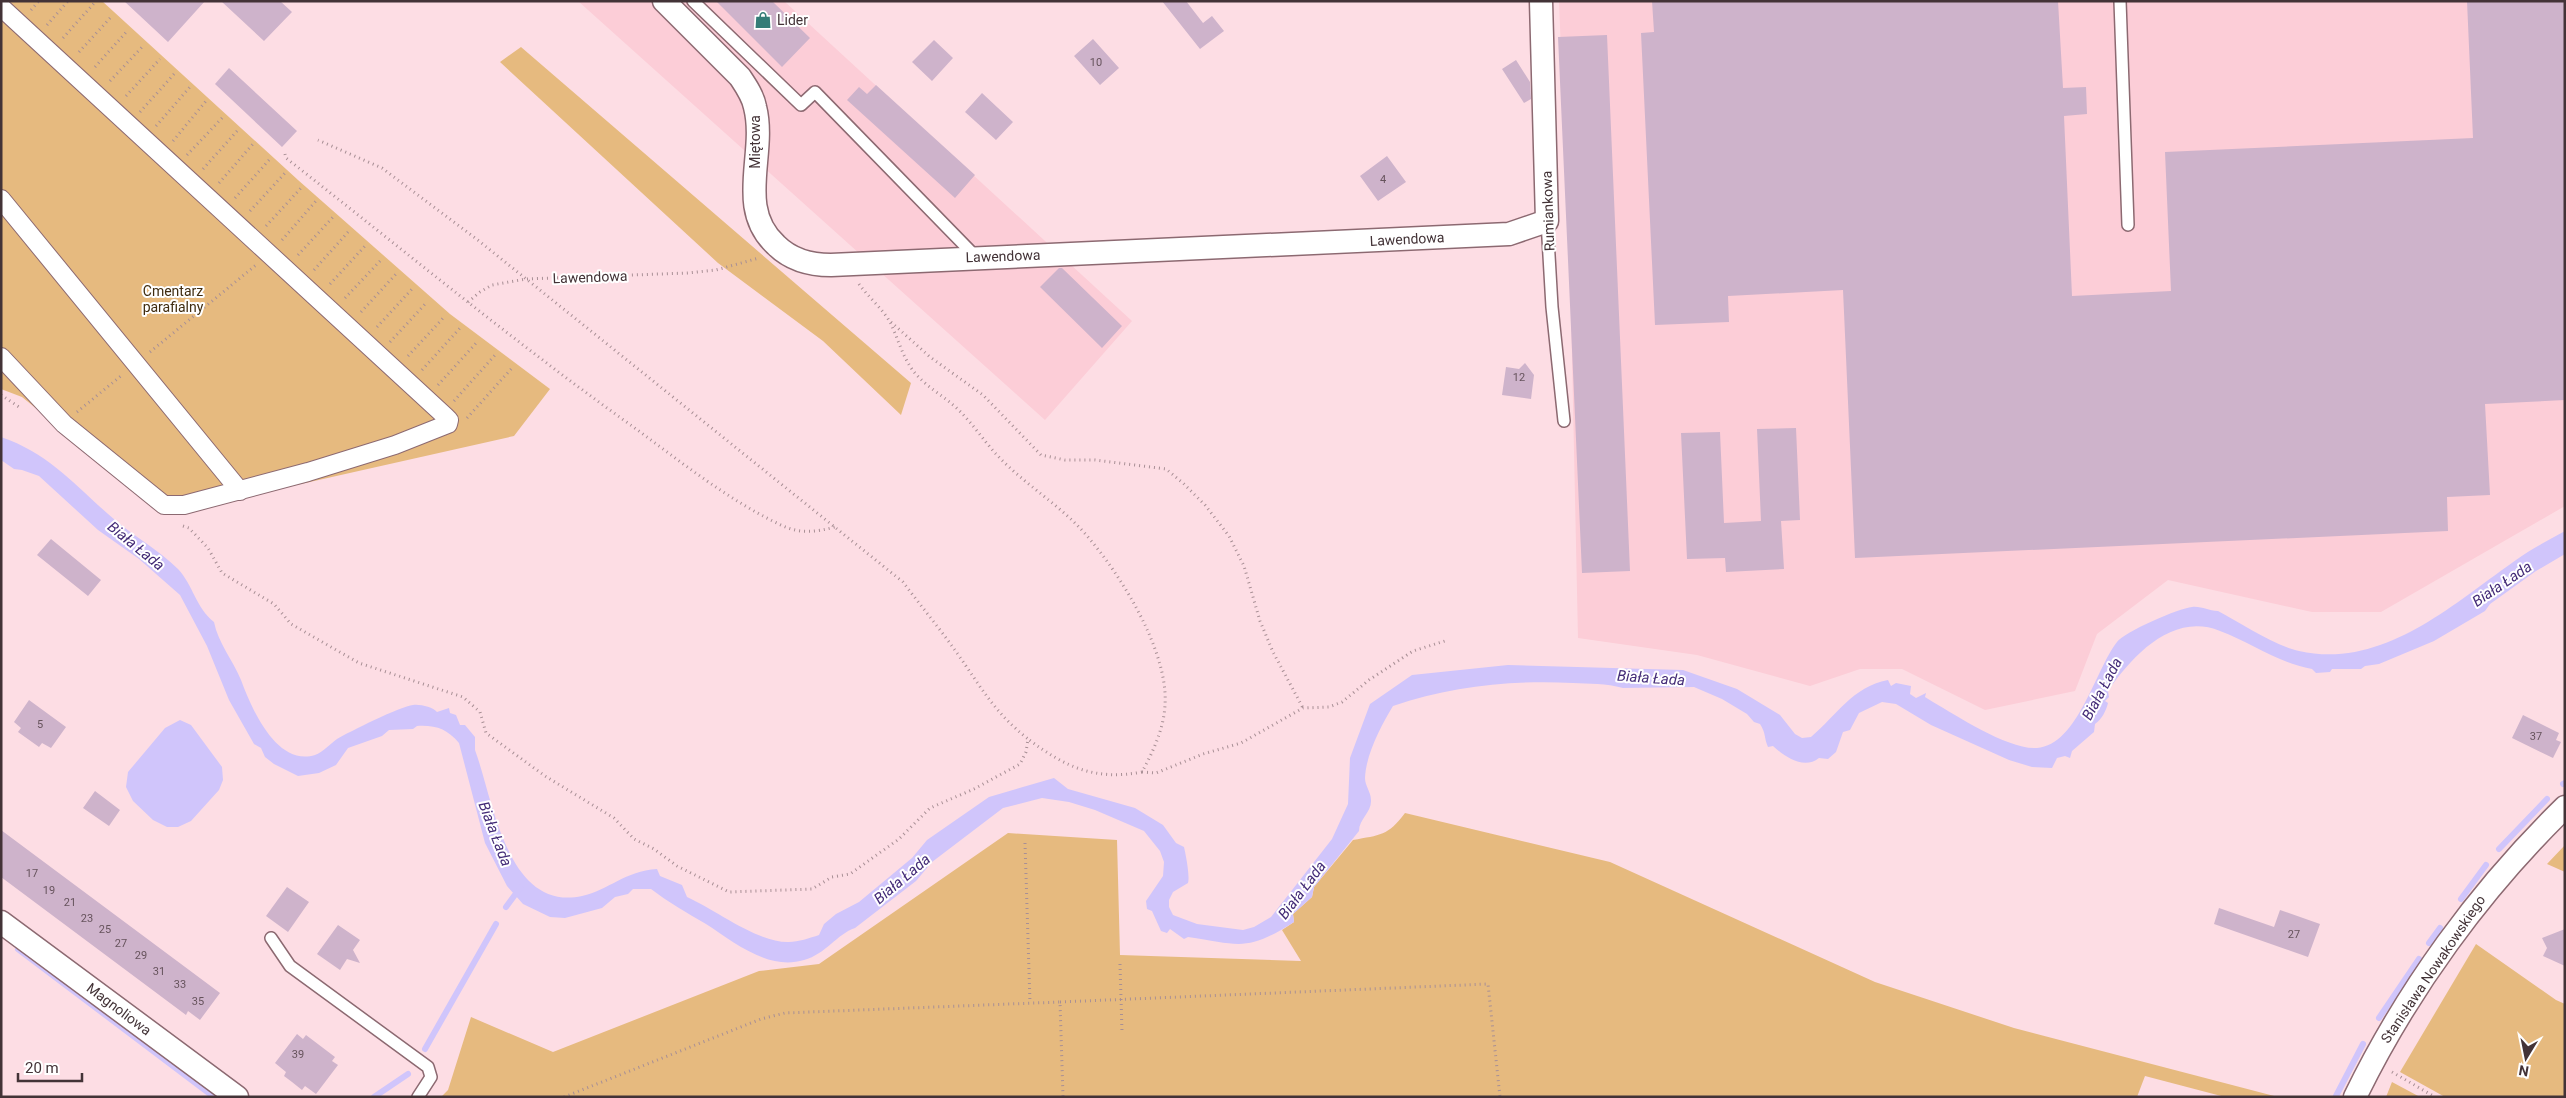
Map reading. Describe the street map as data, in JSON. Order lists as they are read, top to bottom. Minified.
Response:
{"streets":{"street":["Miętowa","Rumiankowa","Lawendowa","Stanisława Nowakowskiego","Magnoliowa"]},"crossings":[["Miętowa","Lawendowa"],["Rumiankowa","Lawendowa"]],"water":["Biała Łada"],"parks":["Cmentarz parafialny"],"places":{"shop":["Lider"]},"house_numbers":["10","4","12","5","37","17","19","21","23","25","27","27","29","31","33","35","39"],"scale_bar":"20 m","north":"bottom"}
